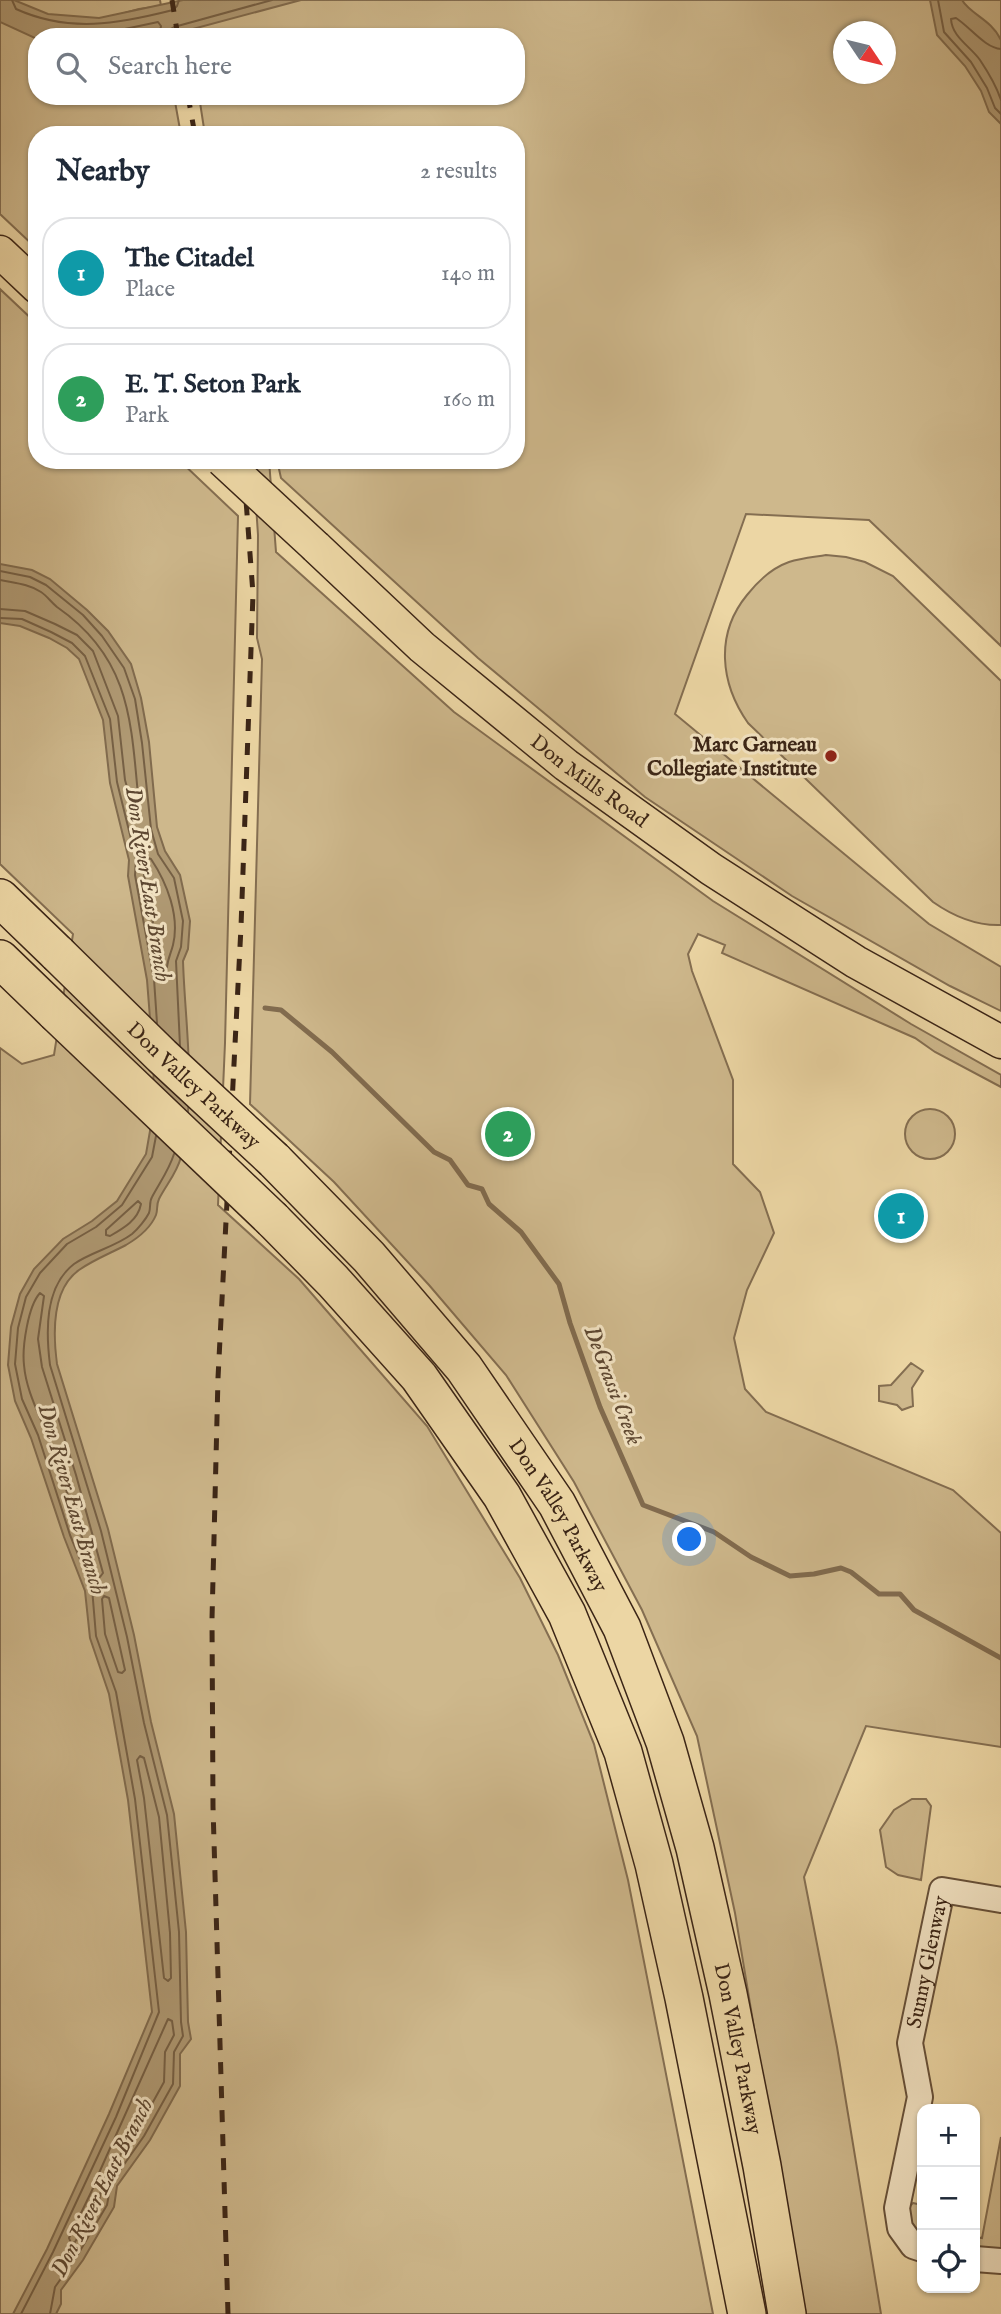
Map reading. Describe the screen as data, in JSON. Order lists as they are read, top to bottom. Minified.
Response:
{"streets":{"highway":["Don Valley Parkway"],"main road":["Don Mills Road"],"street":["Sunny Glenway"]},"water":["Don River East Branch","DeGrassi Creek"],"places":["Marc Garneau Collegiate Institute"],"north":"bottom right","page":{"search":"Search here","heading":["Nearby","2 results"],"list":[{"mark":"1","name":"The Citadel","note":"Place","value":"140 m"},{"mark":"2","name":"E. T. Seton Park","note":"Park","value":"160 m"}],"pins":["2","1"],"map_buttons":["+","−"]}}
